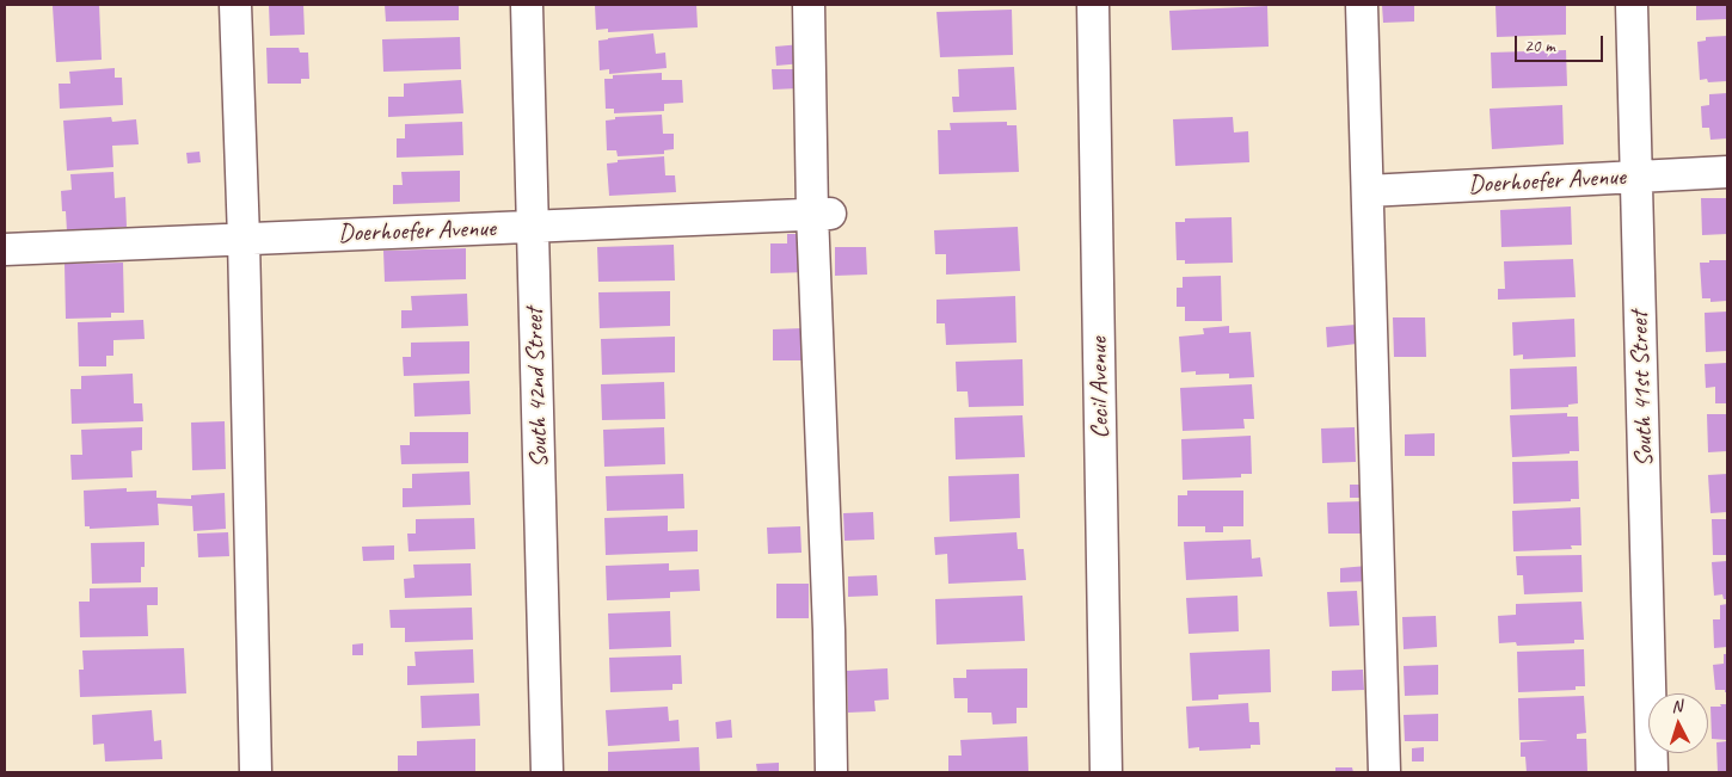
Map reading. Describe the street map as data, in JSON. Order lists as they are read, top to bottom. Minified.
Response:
{"streets":{"street":["Doerhoefer Avenue","South 42nd Street","Cecil Avenue","South 41st Street"]},"crossings":[["Doerhoefer Avenue","South 42nd Street"],["Doerhoefer Avenue","South 41st Street"]],"scale_bar":"20 m","north":"top"}
